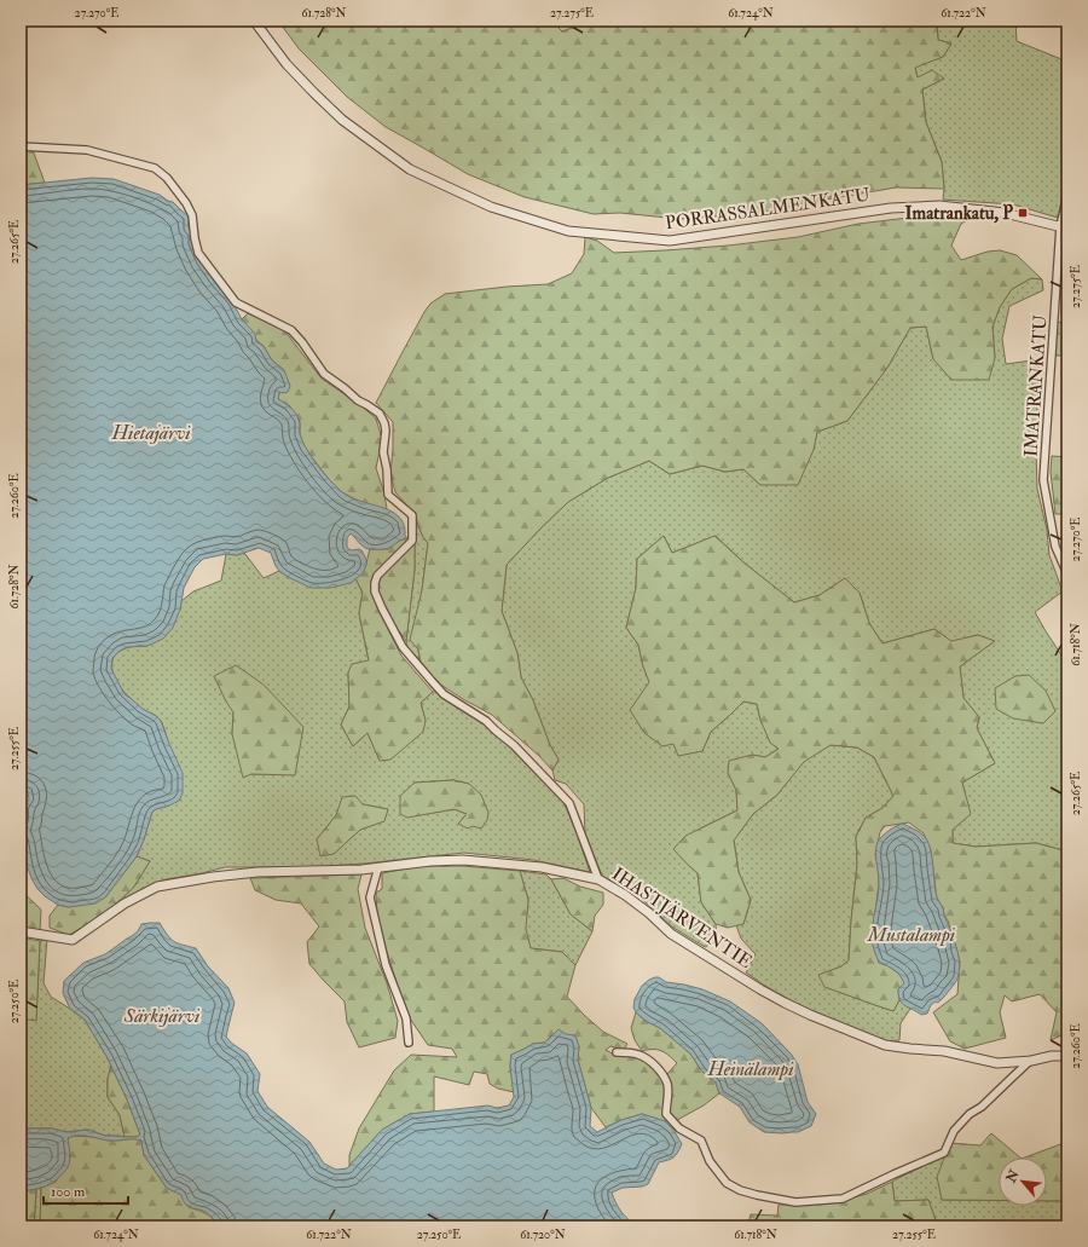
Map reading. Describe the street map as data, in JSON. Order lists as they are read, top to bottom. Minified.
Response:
{"streets":{"street":["PORRASSALMENKATU","IMATRANKATU","IHASTJÄRVENTIE"]},"crossings":[["PORRASSALMENKATU","IMATRANKATU"]],"water":["Hietajärvi","Mustalampi","Särkijärvi","Heinälampi"],"places":{"transit":["Imatrankatu, P"]},"scale_bar":"100 m","north":"top left","coordinates":["27.270°E","61.728°N","27.275°E","61.724°N","61.722°N","27.265°E","27.260°E","61.718°N","27.255°E","27.250°E","61.720°N"]}
